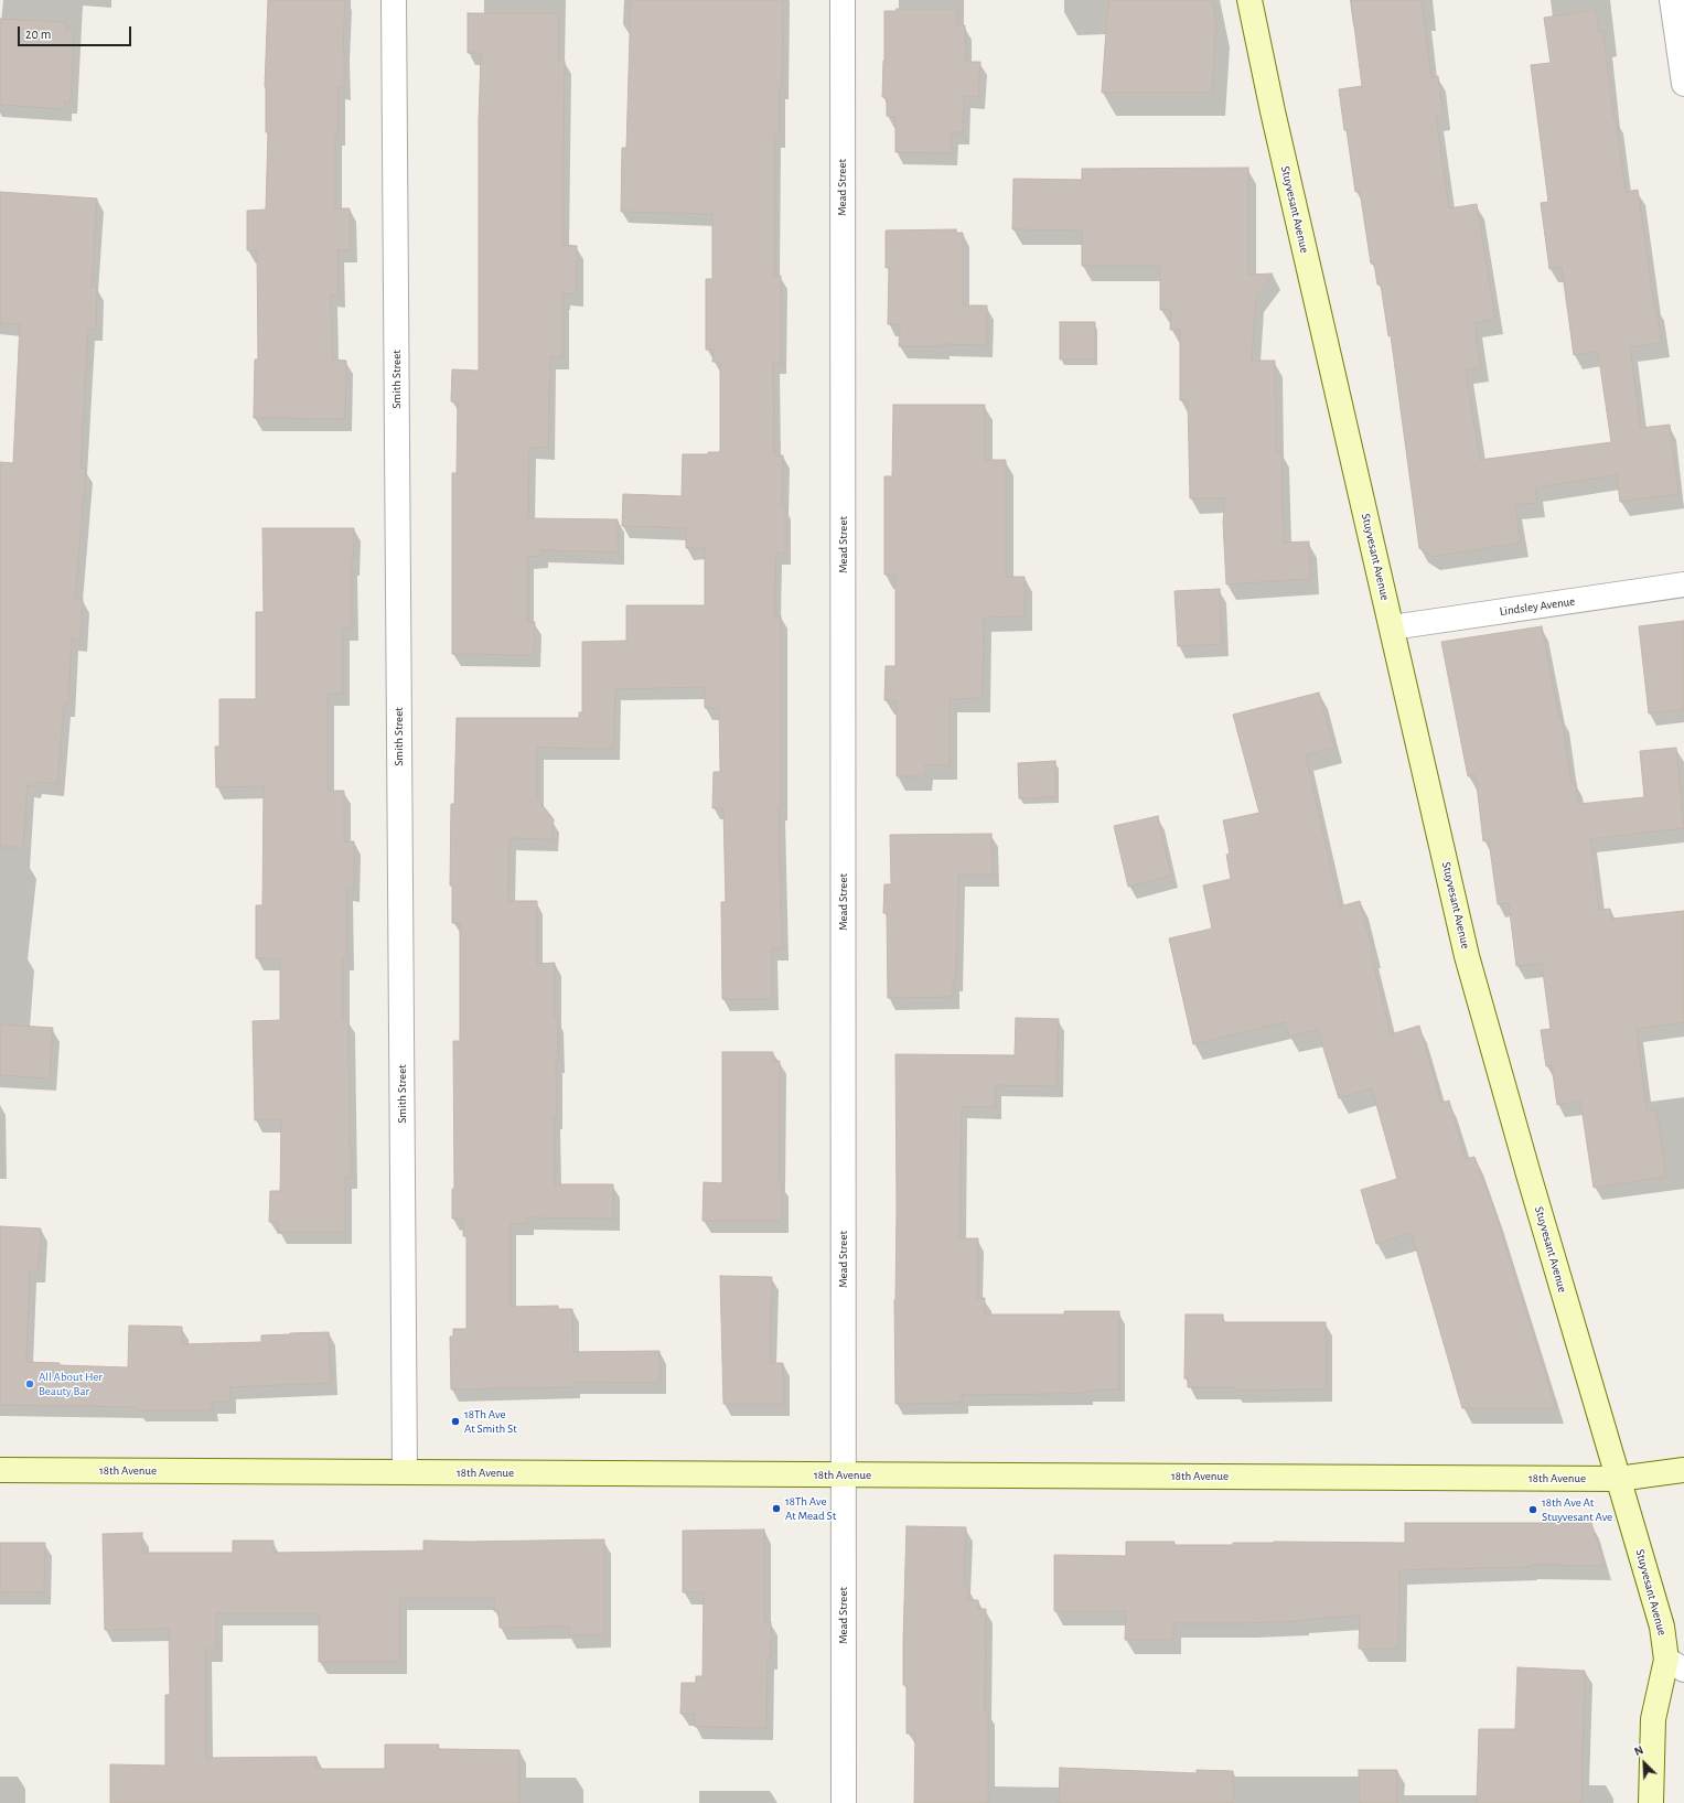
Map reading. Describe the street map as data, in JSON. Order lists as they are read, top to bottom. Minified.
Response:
{"streets":{"main road":["Stuyvesant Avenue","18th Avenue"],"street":["Mead Street","Smith Street","Lindsley Avenue"]},"crossings":[["Mead Street","18th Avenue"],["Stuyvesant Avenue","Lindsley Avenue"],["Stuyvesant Avenue","18th Avenue"],["Smith Street","18th Avenue"]],"places":["All About Her Beauty Bar","18Th Ave At Smith St","18Th Ave At Mead St","18th Ave At Stuyvesant Ave"],"scale_bar":"20 m","north":"top left"}
